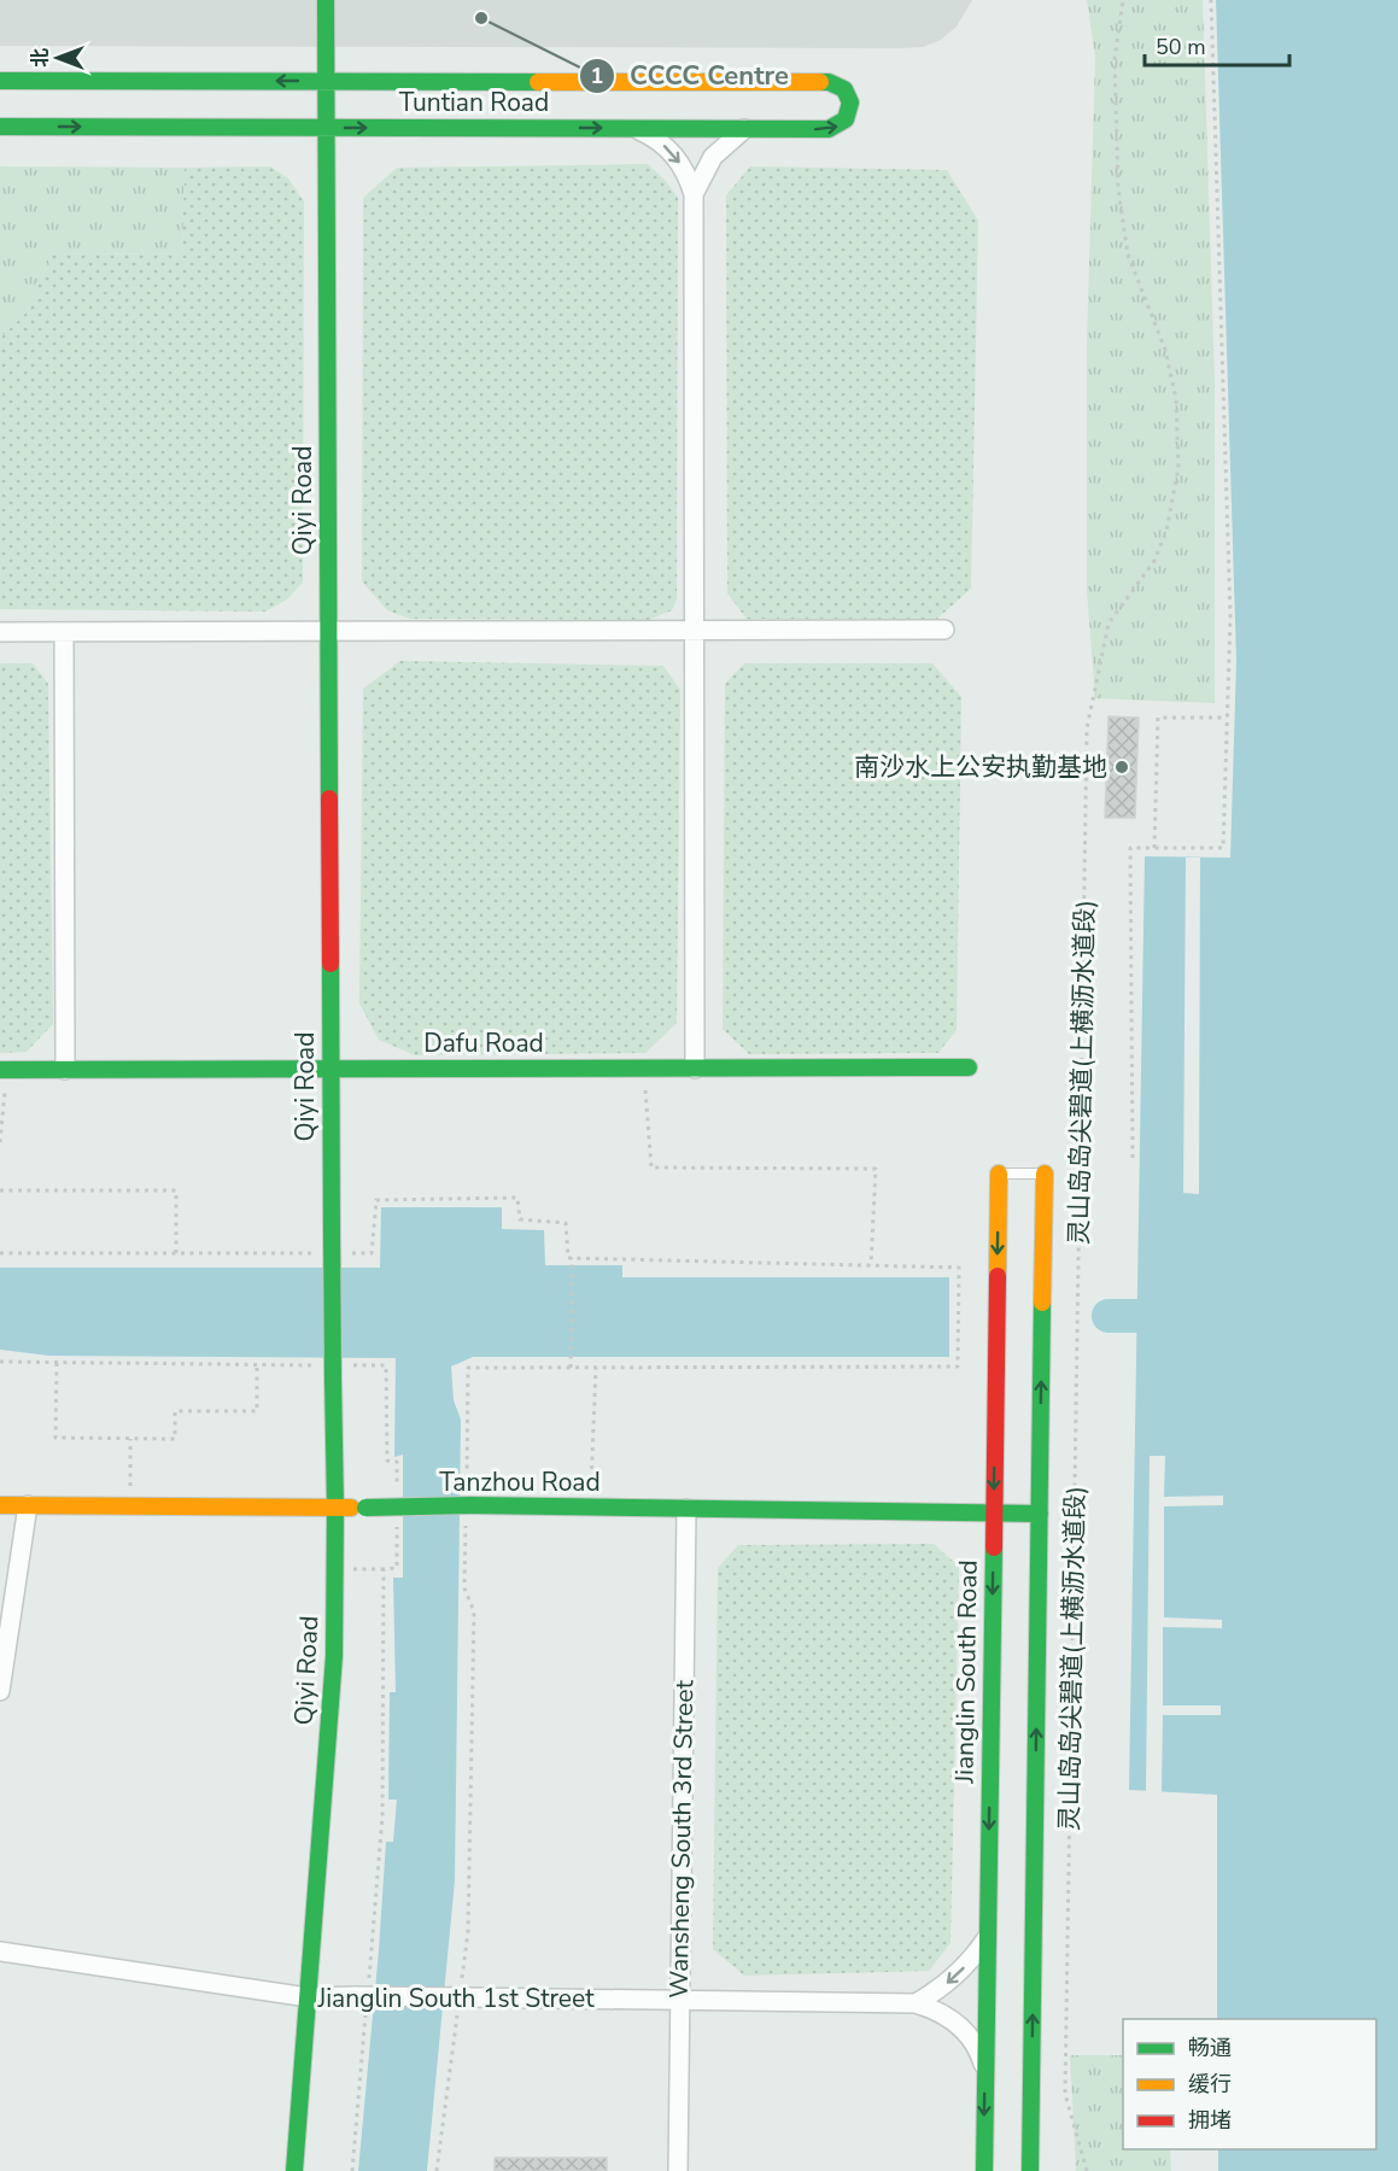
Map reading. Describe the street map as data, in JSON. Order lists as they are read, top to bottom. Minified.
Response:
{"streets":{"street":["Tuntian Road","Qiyi Road","Dafu Road","Tanzhou Road","Jianglin South Road","Wansheng South 3rd Street","Jianglin South 1st Street"],"path":["灵山岛岛尖碧道(上横沥水道段)"]},"crossings":[["Tuntian Road","Qiyi Road"],["Qiyi Road","Dafu Road"],["Qiyi Road","Tanzhou Road"],["Qiyi Road","Jianglin South 1st Street"],["Tanzhou Road","Jianglin South Road"],["Tanzhou Road","Wansheng South 3rd Street"],["Wansheng South 3rd Street","Jianglin South 1st Street"]],"places":["CCCC Centre","南沙水上公安执勤基地"],"legend":["畅通","缓行","拥堵"],"scale_bar":"50 m","north":"left"}
